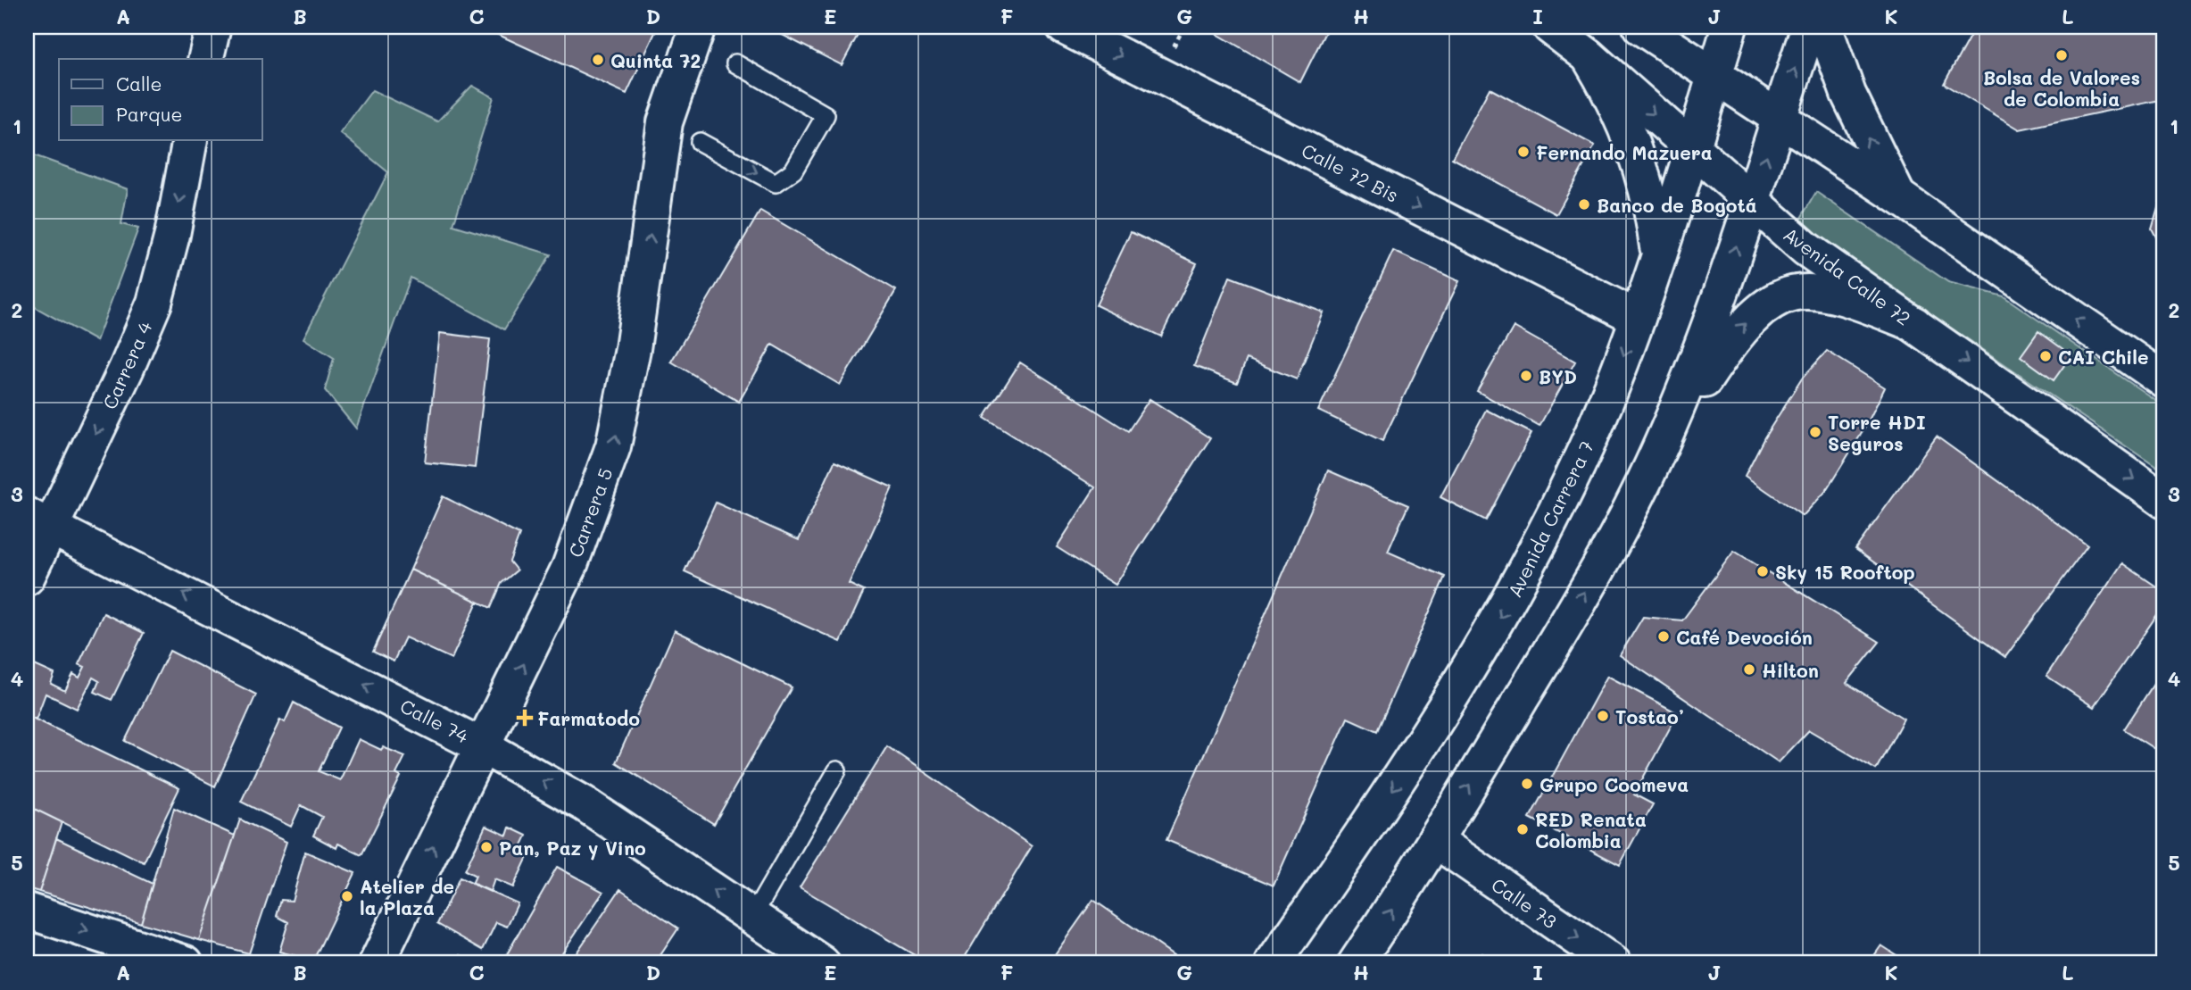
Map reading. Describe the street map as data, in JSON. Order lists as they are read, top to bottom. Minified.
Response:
{"streets":{"main road":["Calle 72 Bis","Avenida Calle 72","Carrera 4","Carrera 5","Avenida Carrera 7","Calle 74","Calle 73"]},"crossings":[["Calle 72 Bis","Avenida Carrera 7"],["Avenida Calle 72","Avenida Carrera 7"],["Carrera 4","Calle 74"],["Carrera 5","Calle 74"]],"one_way":["Calle 72 Bis","Carrera 4","Carrera 5","Calle 74","Calle 73"],"places":{"other":["Bolsa de Valores de Colombia","Quinta 72","Fernando Mazuera","Banco de Bogotá","CAI Chile","BYD","Torre HDI Seguros","Sky 15 Rooftop","Café Devoción","Hilton","Tostao’","Grupo Coomeva","RED Renata Colombia","Pan, Paz y Vino","Atelier de la Plaza"],"health":["Farmatodo"]},"legend":["Calle","Parque"],"grid":{"columns":["A","B","C","D","E","F","G","H","I","J","K","L"],"rows":["1","2","3","4","5"]}}
